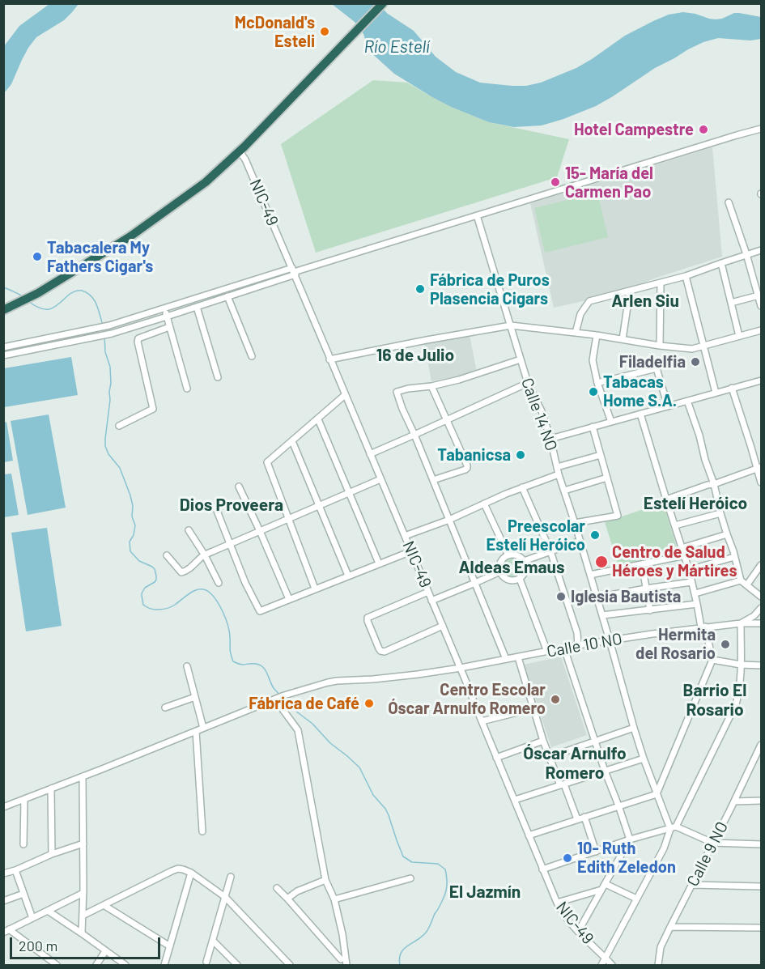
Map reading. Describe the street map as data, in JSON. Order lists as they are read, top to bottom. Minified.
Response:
{"streets":{"street":["NIC-49","Calle 14 NO","Calle 10 NO","Calle 9 NO"]},"crossings":[["NIC-49","Calle 10 NO"],["Calle 14 NO","Calle 10 NO"]],"districts":["Arlen Siu","16 de Julio","Estelí Heróico","Dios Proveera","Aldeas Emaus","Barrio El Rosario","Óscar Arnulfo Romero","El Jazmín"],"water":["Río Estelí"],"places":["McDonald's Esteli","Hotel Campestre","15- María del Carmen Pao","Tabacalera My Fathers Cigar's","Fábrica de Puros Plasencia Cigars","Filadelfia","Tabacas Home S.A.","Tabanicsa","Preescolar Estelí Heróico","Centro de Salud Héroes y Mártires","Iglesia Bautista","Hermita del Rosario","Centro Escolar Óscar Arnulfo Romero","Fábrica de Café","10- Ruth Edith Zeledon"],"scale_bar":"200 m"}
